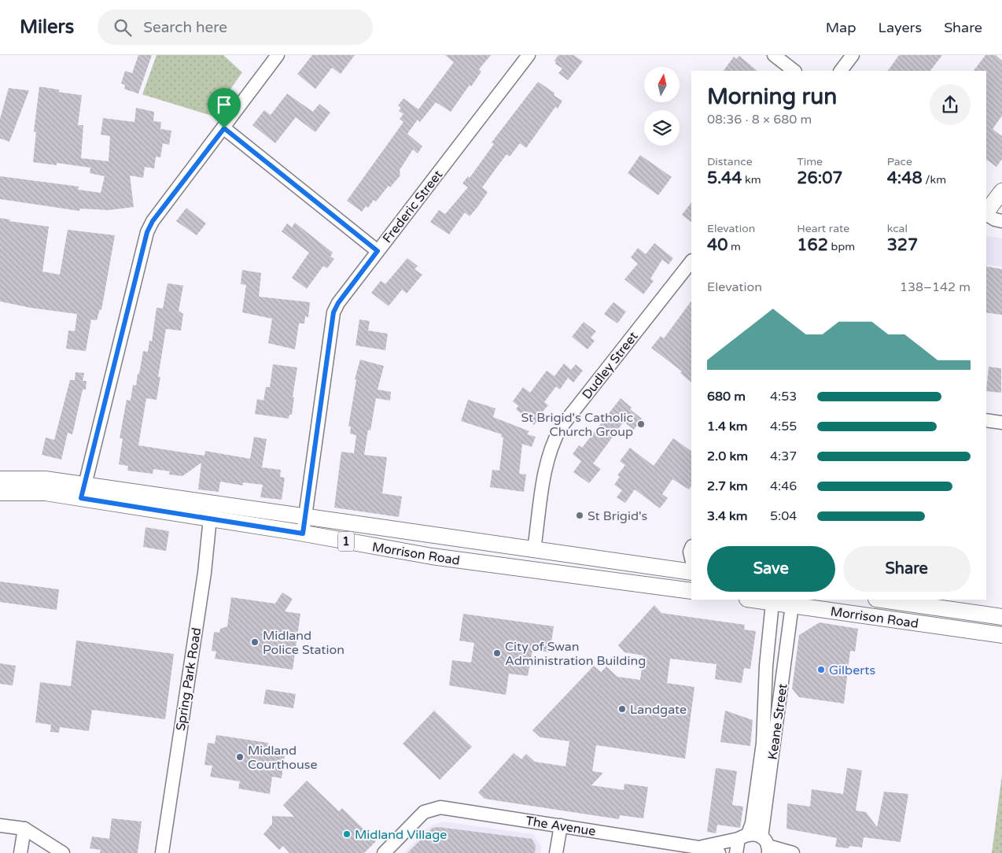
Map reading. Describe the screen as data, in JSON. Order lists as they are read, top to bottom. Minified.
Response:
{"streets":{"main road":["1","Morrison Road"],"street":["Frederic Street","Dudley Street","Spring Park Road","Keane Street","The Avenue"]},"crossings":[["Frederic Street","Morrison Road"],["Dudley Street","Morrison Road"],["Morrison Road","Spring Park Road"],["Morrison Road","Keane Street"],["Keane Street","The Avenue"]],"places":["St Brigid's Catholic Church Group","St Brigid's","Midland Police Station","City of Swan Administration Building","Gilberts","Landgate","Midland Courthouse","Midland Village"],"north":"top","page":{"header":"Milers","search":"Search here","nav":["Map","Layers","Share"],"heading":["Morning run","08:36 · 8 × 680 m"],"stats":[["Distance","5.44 km"],["Time","26:07"],["Pace","4:48 /km"],["Elevation","40 m"],["Heart rate","162 bpm"],["kcal","327"]],"chart":["Elevation","138–142 m"],"list":[{"name":"680 m","note":"4:53"},{"name":"1.4 km","note":"4:55"},{"name":"2.0 km","note":"4:37"},{"name":"2.7 km","note":"4:46"},{"name":"3.4 km","note":"5:04"}],"buttons":["Save","Share"]}}
